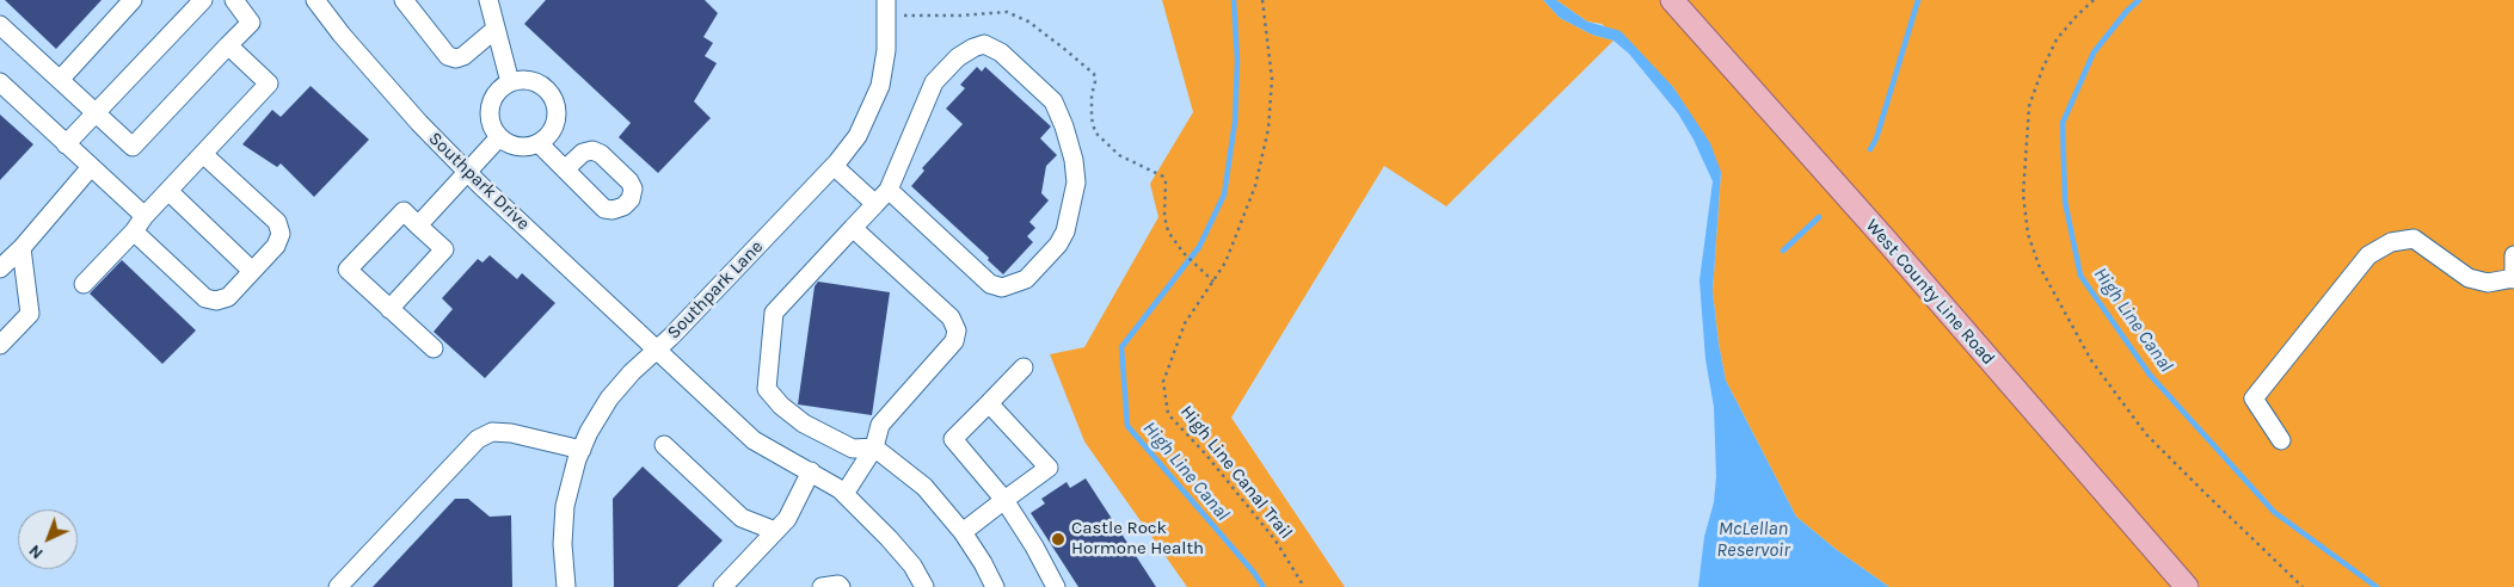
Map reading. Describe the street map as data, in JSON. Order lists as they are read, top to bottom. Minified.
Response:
{"streets":{"main road":["West County Line Road"],"street":["Southpark Drive","Southpark Lane"],"path":["High Line Canal Trail"]},"crossings":[["Southpark Drive","Southpark Lane"]],"water":["High Line Canal","McLellan Reservoir"],"places":["Castle Rock Hormone Health"],"north":"bottom left"}
